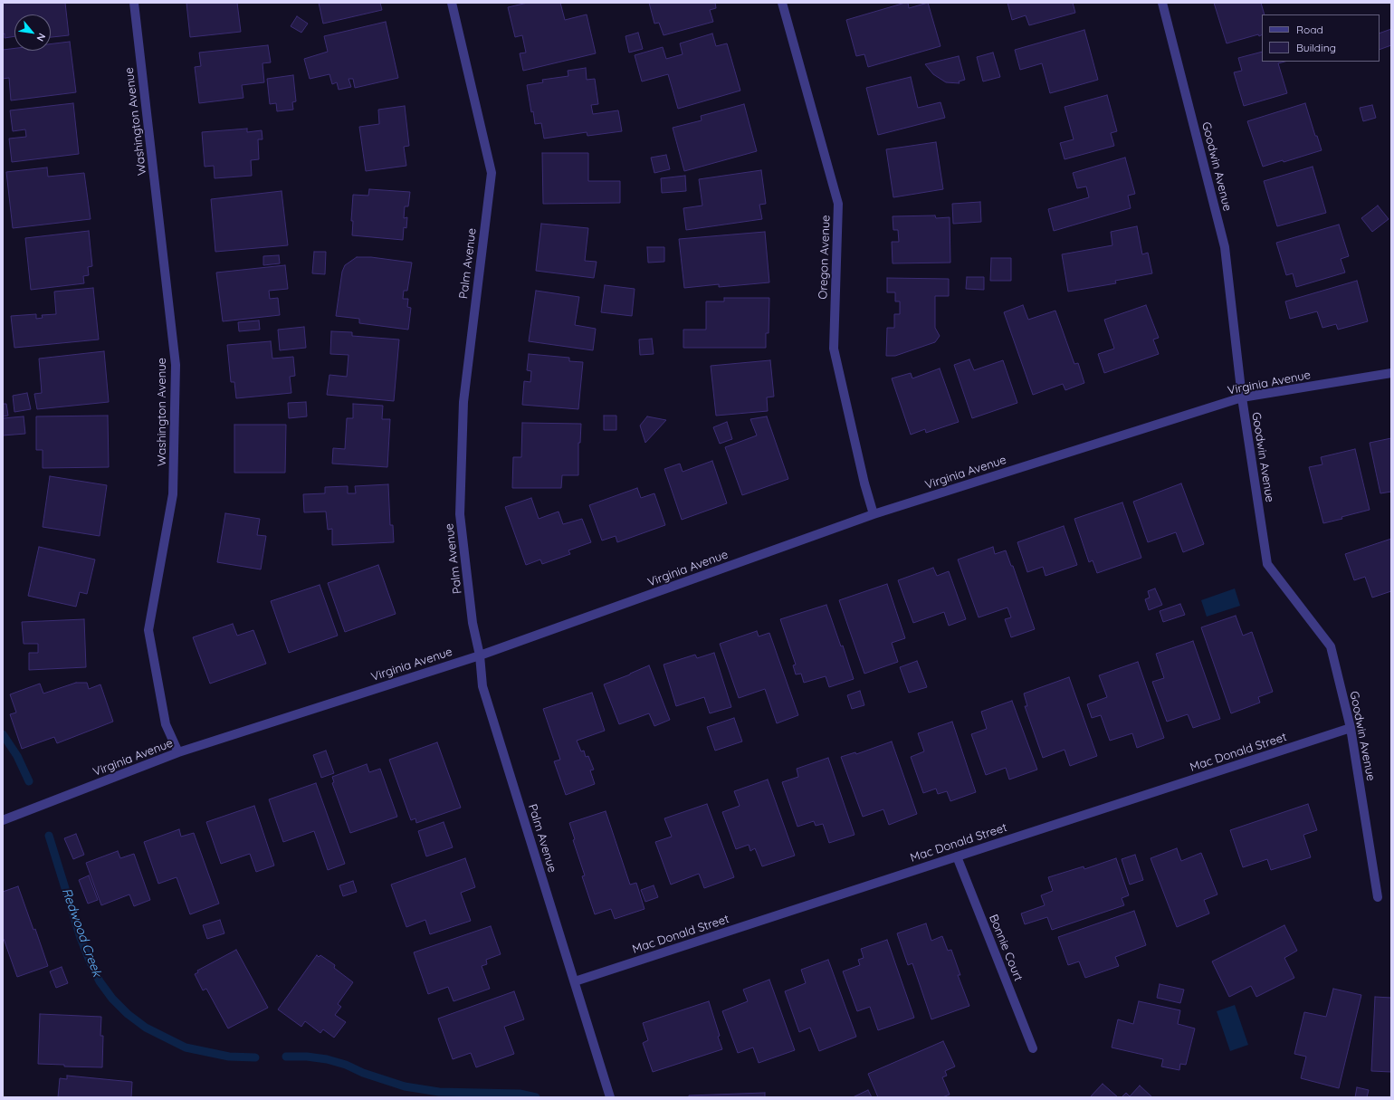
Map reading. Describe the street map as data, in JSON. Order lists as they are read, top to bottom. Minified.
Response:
{"streets":{"street":["Washington Avenue","Goodwin Avenue","Oregon Avenue","Palm Avenue","Virginia Avenue","Mac Donald Street","Bonnie Court"]},"crossings":[["Washington Avenue","Virginia Avenue"],["Goodwin Avenue","Virginia Avenue"],["Goodwin Avenue","Mac Donald Street"],["Oregon Avenue","Virginia Avenue"],["Palm Avenue","Virginia Avenue"],["Palm Avenue","Mac Donald Street"],["Mac Donald Street","Bonnie Court"]],"water":["Redwood Creek"],"legend":["Road","Building"],"north":"bottom right"}
